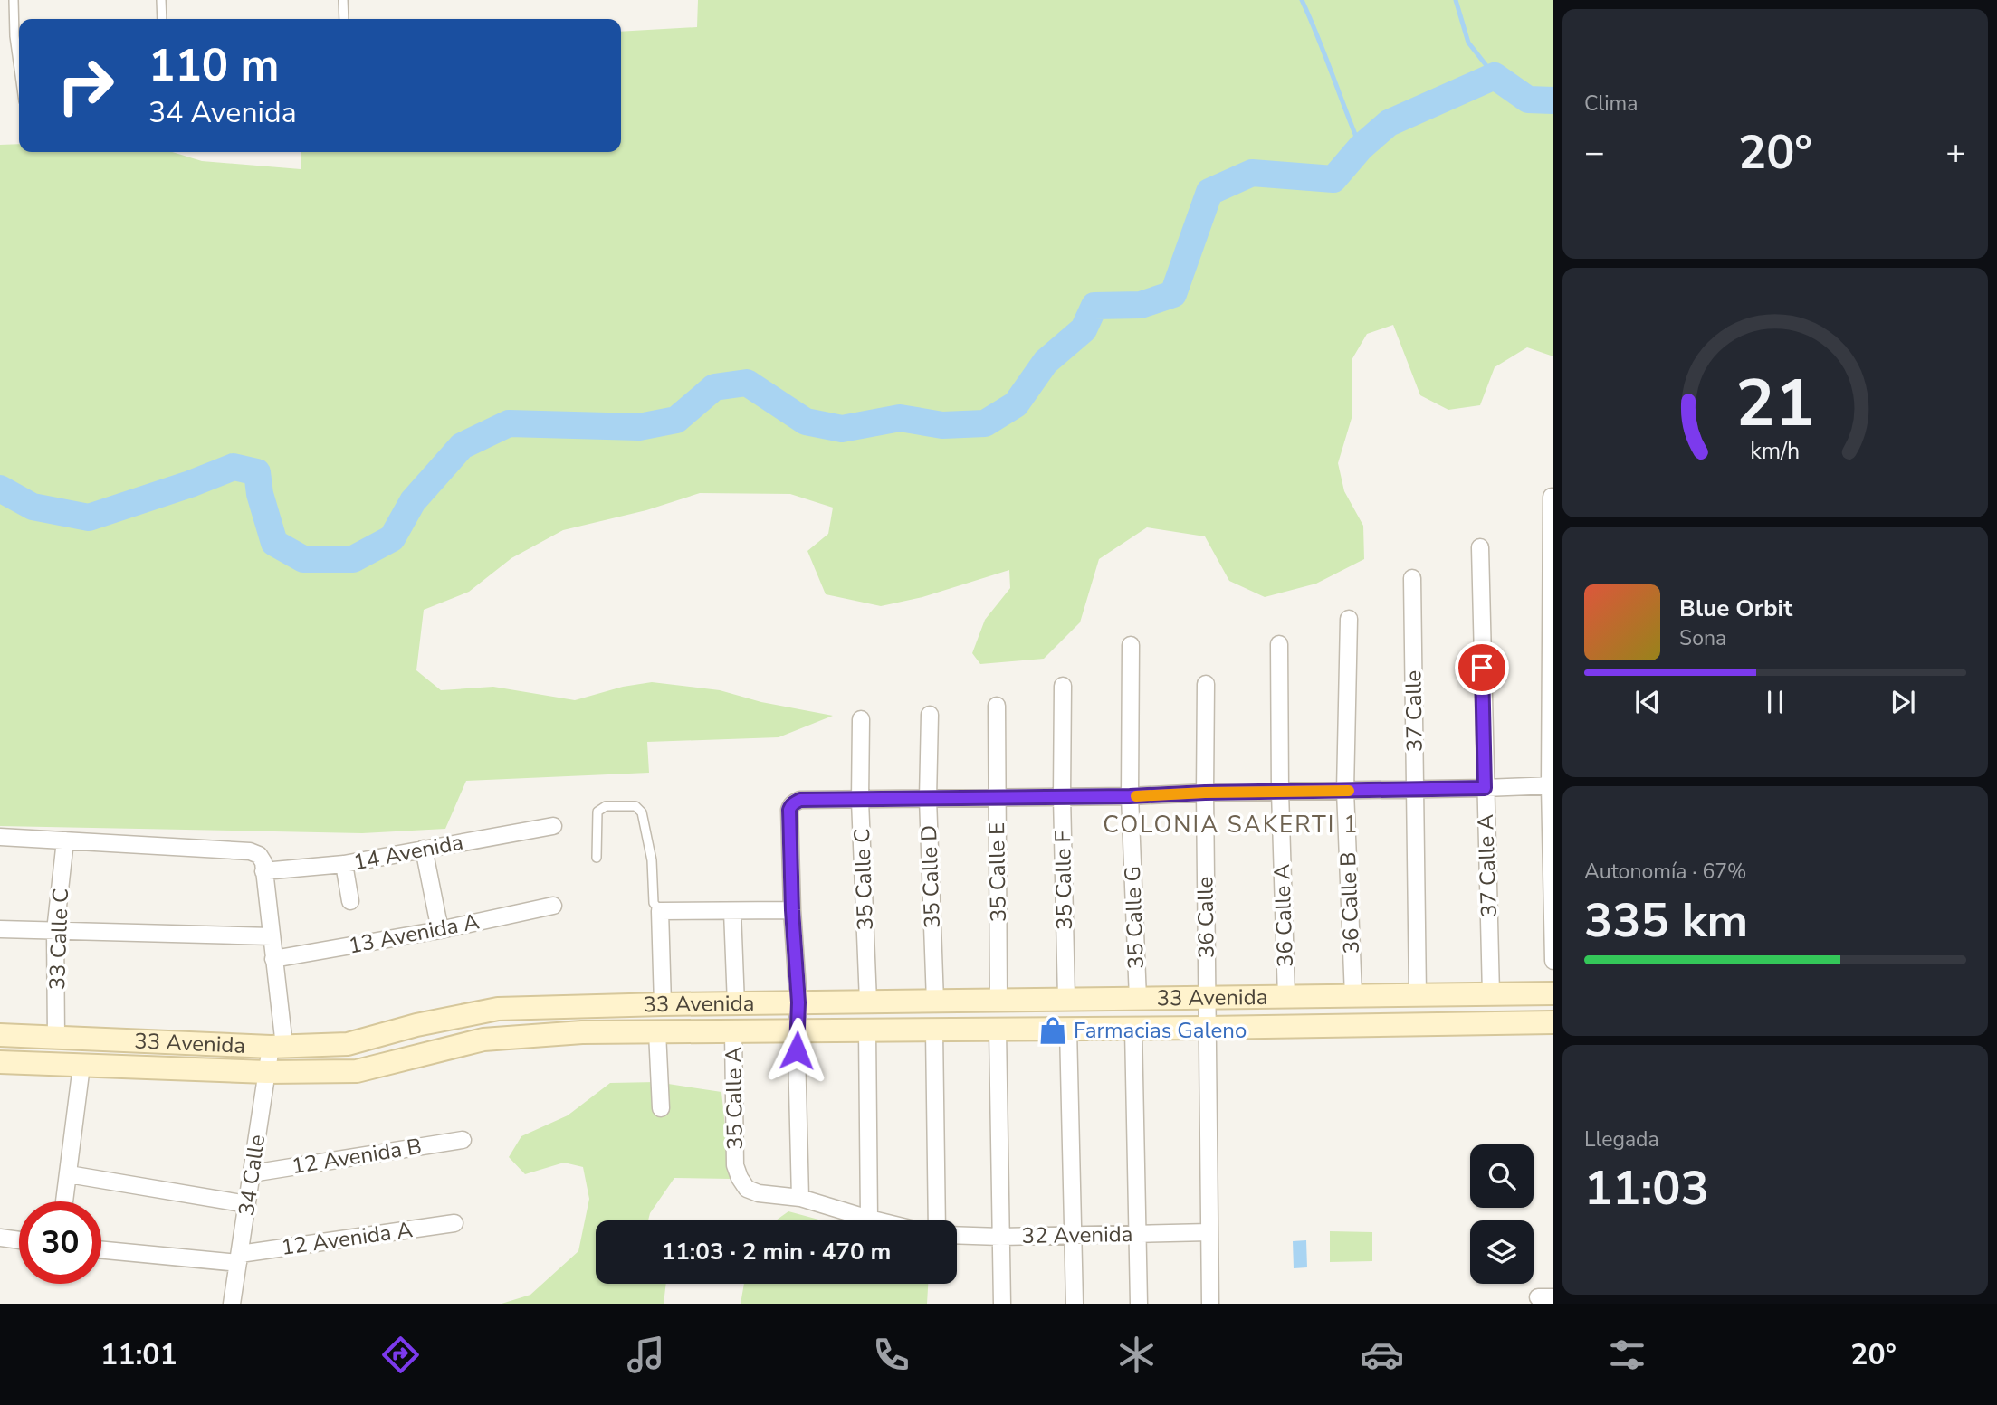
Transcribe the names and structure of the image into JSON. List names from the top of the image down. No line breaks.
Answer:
{"streets":{"street":["37 Calle","14 Avenida","37 Calle A","35 Calle E","35 Calle D","35 Calle C","35 Calle F","36 Calle B","36 Calle A","35 Calle G","36 Calle","13 Avenida A","33 Calle C","33 Avenida","35 Calle A","12 Avenida B","34 Calle","32 Avenida","12 Avenida A"]},"crossings":[["37 Calle","33 Avenida"],["14 Avenida","34 Calle"],["37 Calle A","33 Avenida"],["35 Calle E","33 Avenida"],["35 Calle D","33 Avenida"],["35 Calle C","33 Avenida"],["35 Calle F","33 Avenida"],["36 Calle B","33 Avenida"],["36 Calle A","33 Avenida"],["35 Calle G","33 Avenida"],["36 Calle","33 Avenida"],["36 Calle","32 Avenida"],["13 Avenida A","34 Calle"],["33 Calle C","33 Avenida"],["33 Calle C","34 Calle"],["33 Avenida","35 Calle A"],["33 Avenida","34 Calle"],["12 Avenida B","34 Calle"],["34 Calle","12 Avenida A"]],"districts":["COLONIA SAKERTI 1"],"places":{"shop":["Farmacias Galeno"]},"page":{"tile":["Clima",["Autonomía · 67%","335 km"],["Llegada","11:03"]],"turn":["110 m","34 Avenida"],"heat":["−","20°","+"],"song":["Blue Orbit","Sona"],"limit":"30","trip":"11:03 · 2 min · 470 m","tabs":["11:01","20°"],"gauge":["21","km/h"]}}
